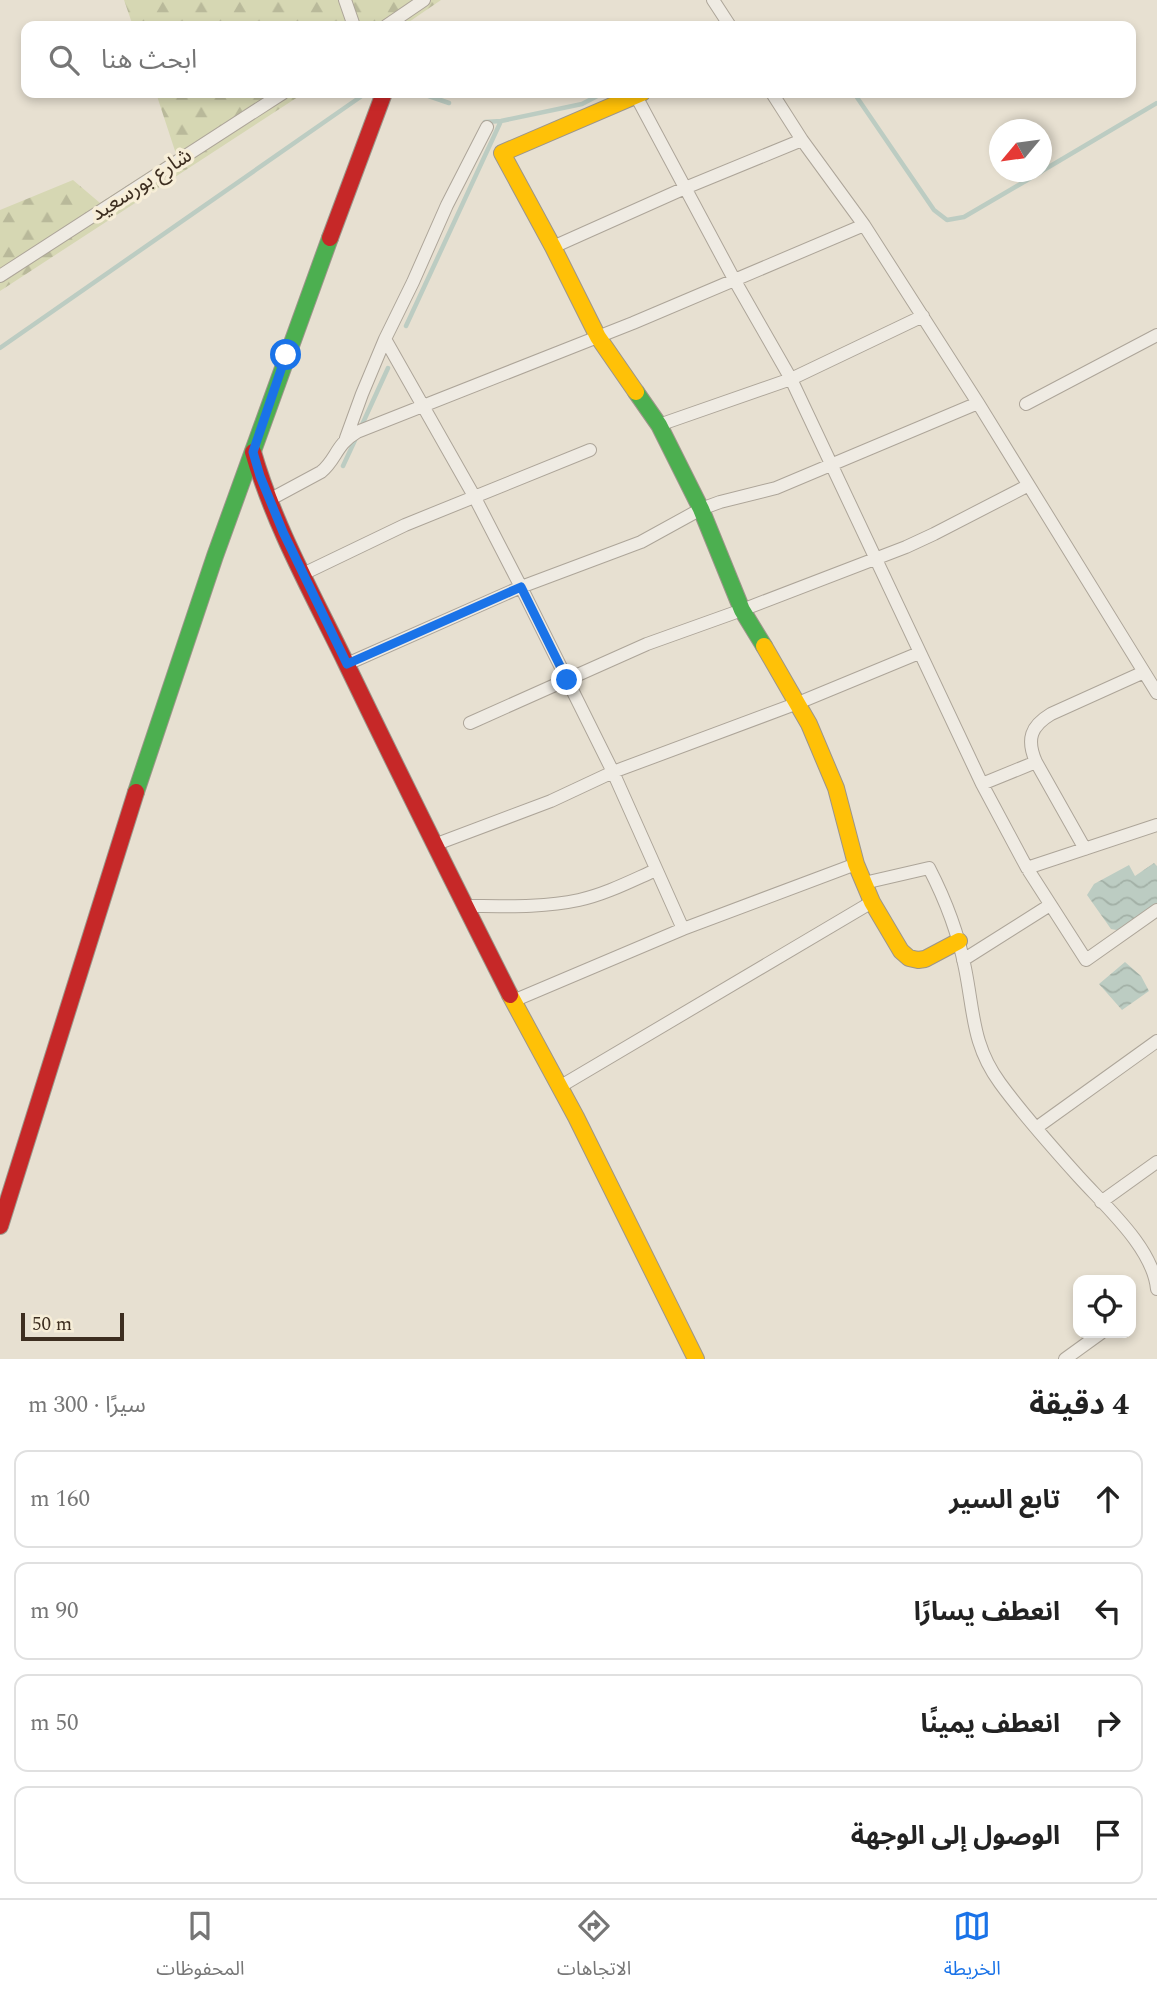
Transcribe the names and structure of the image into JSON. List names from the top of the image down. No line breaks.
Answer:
{"streets":{"street":["شارع بورسعيد"]},"scale_bar":"50 m","north":"bottom left","page":{"search":"ابحث هنا","scale":"50 m","heading":["4 دقيقة","سيرًا · 300 m"],"list":[["تابع السير","160 m"],["انعطف يسارًا","90 m"],["انعطف يمينًا","50 m"],"الوصول إلى الوجهة"],"nav":["الخريطة","الاتجاهات","المحفوظات"]}}
